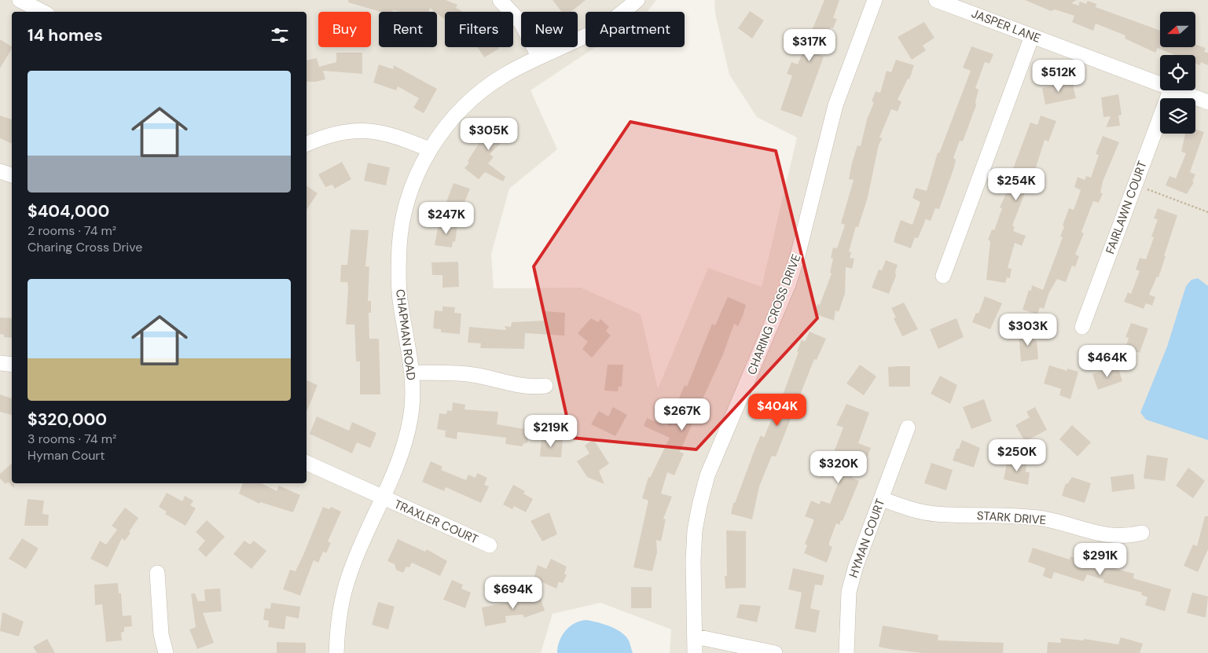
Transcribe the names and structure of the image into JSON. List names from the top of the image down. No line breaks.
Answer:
{"streets":{"street":["JASPER LANE","FAIRLAWN COURT","CHARING CROSS DRIVE","CHAPMAN ROAD","STARK DRIVE","TRAXLER COURT","HYMAN COURT"]},"crossings":[["CHAPMAN ROAD","TRAXLER COURT"],["STARK DRIVE","HYMAN COURT"]],"north":"left","page":{"chip":["Buy","Rent","Filters","New","Apartment"],"heading":"14 homes","price":["$317K","$512K","$305K","$254K","$247K","$303K","$464K","$404K","$267K","$219K","$250K","$320K","$291K","$694K"],"list":[{"name":"$404,000","note":"2 rooms · 74 m² · Charing Cross Drive"},{"name":"$320,000","note":"3 rooms · 74 m² · Hyman Court"}]}}
